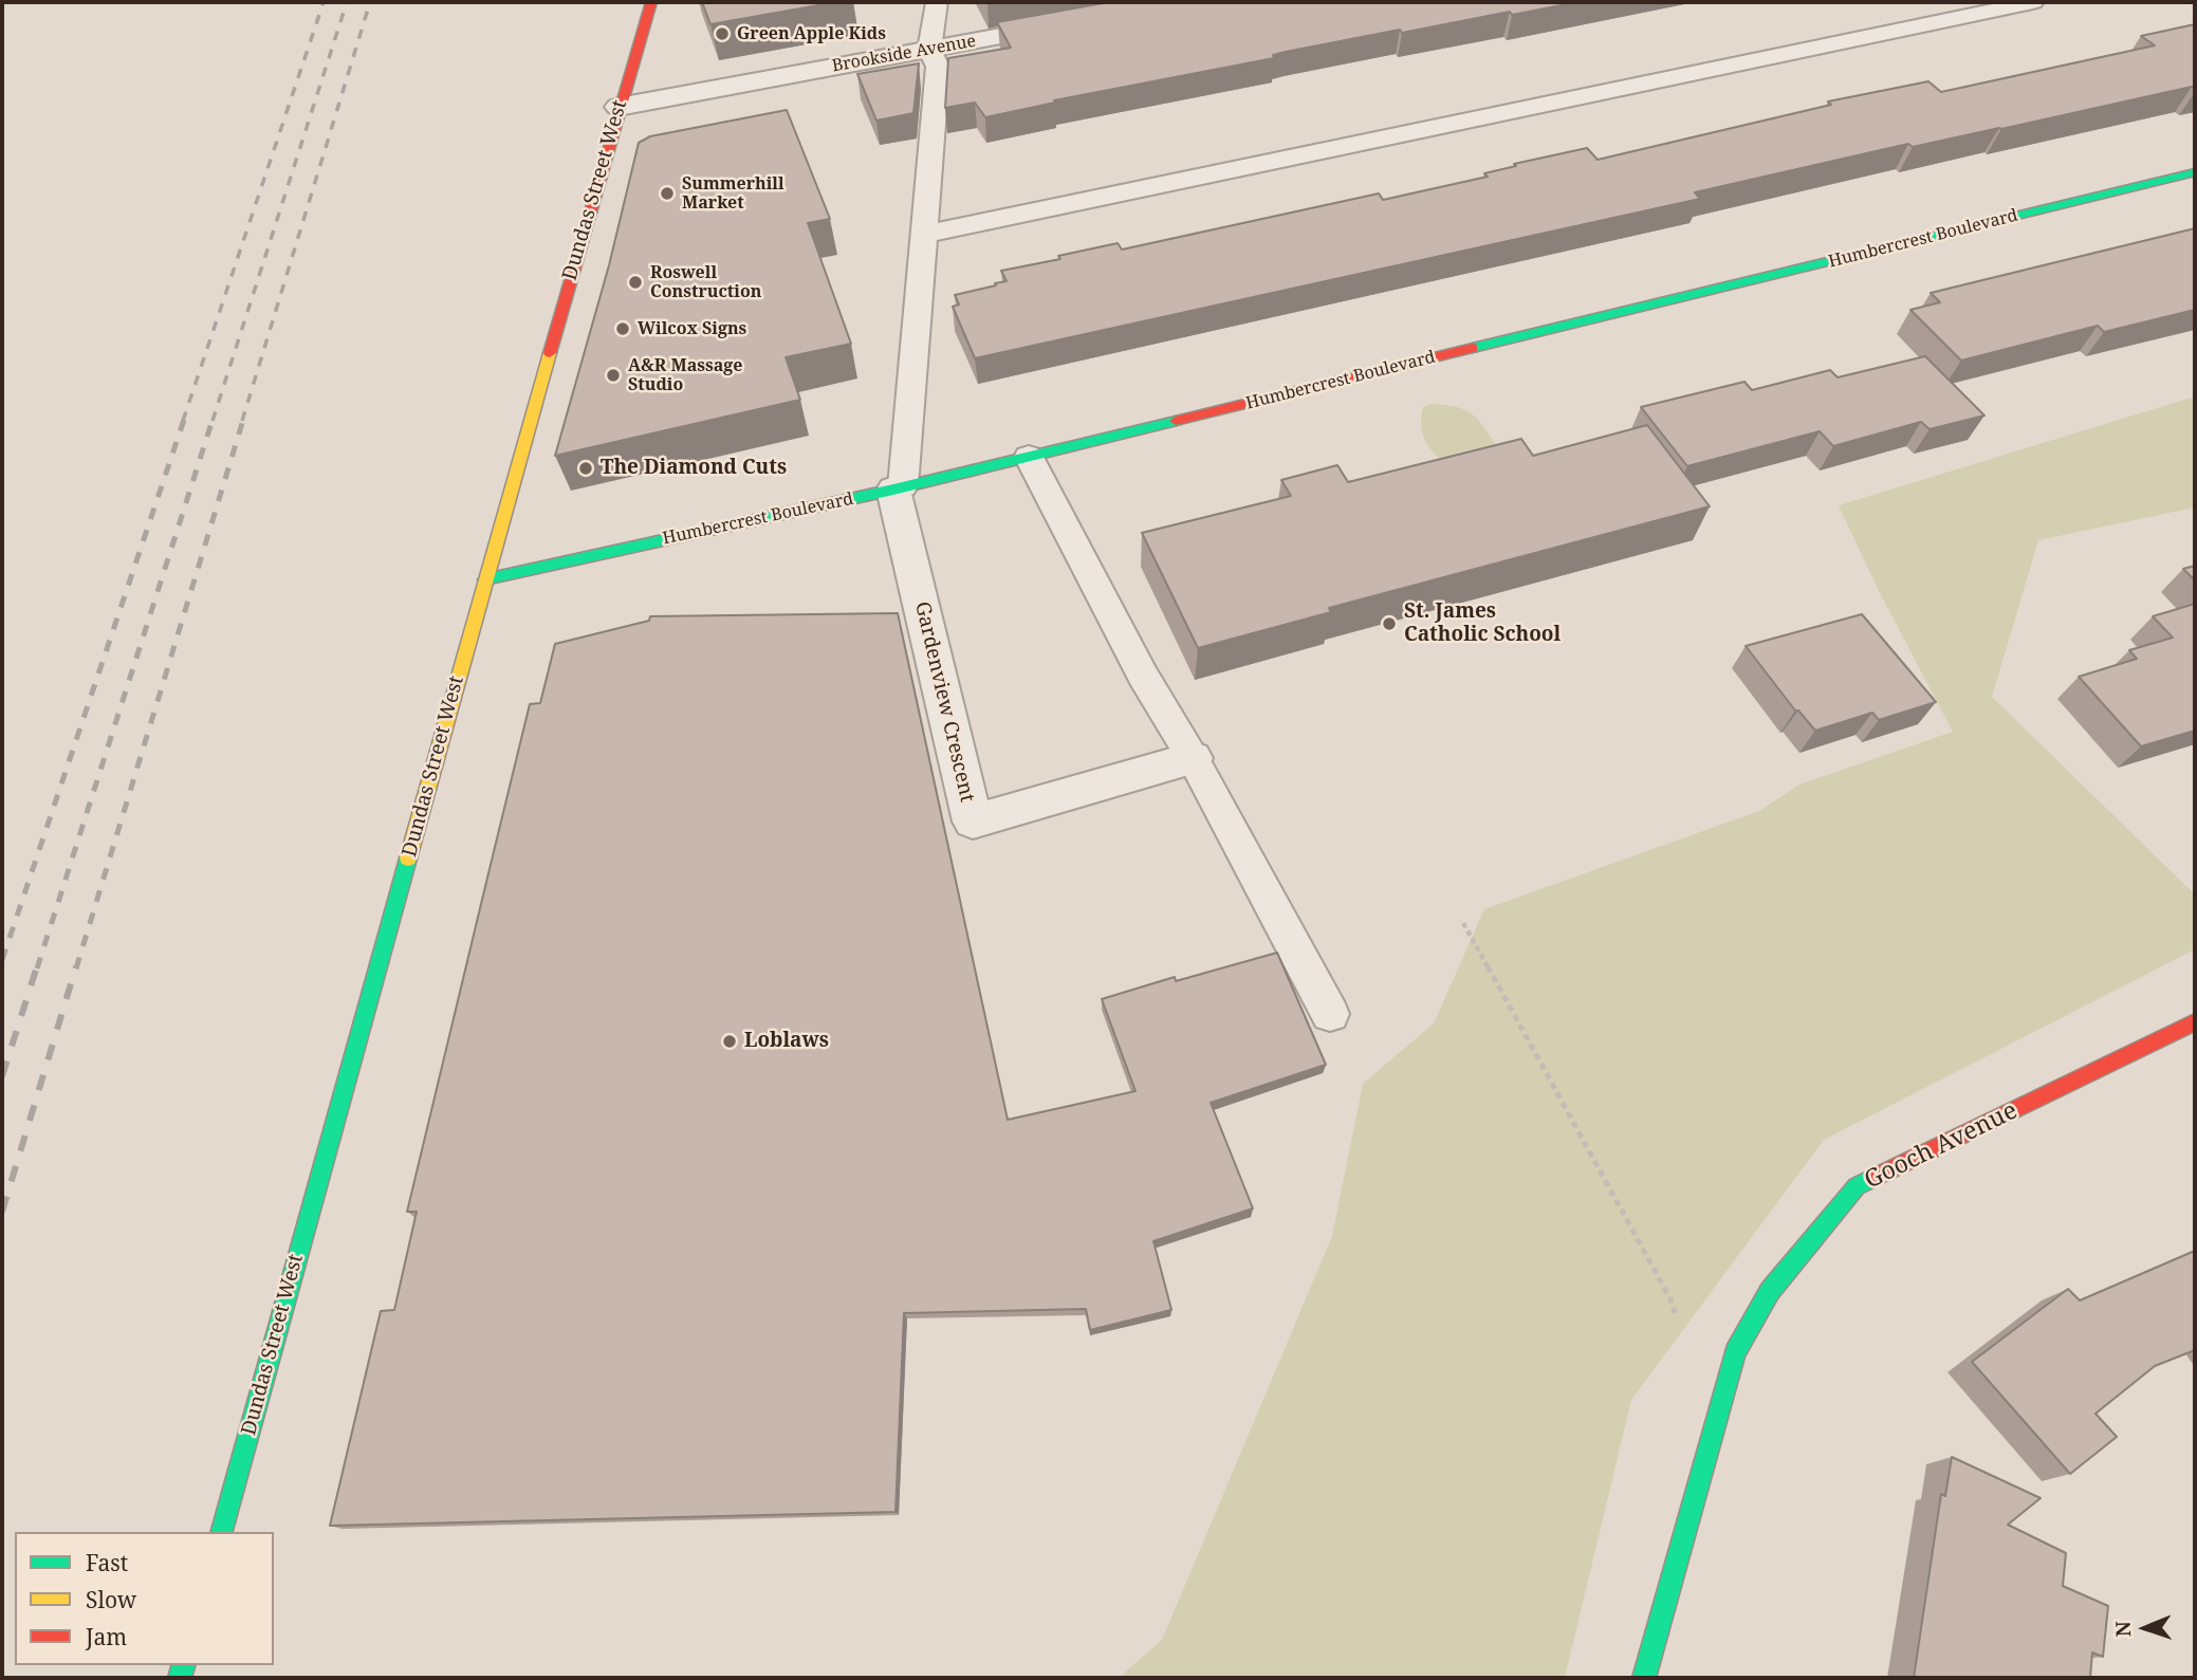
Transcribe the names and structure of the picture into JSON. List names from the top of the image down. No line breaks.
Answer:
{"streets":{"street":["Brookside Avenue","Dundas Street West","Humbercrest Boulevard","Gardenview Crescent","Gooch Avenue"]},"crossings":[["Brookside Avenue","Dundas Street West"],["Dundas Street West","Humbercrest Boulevard"],["Humbercrest Boulevard","Gardenview Crescent"]],"places":["Green Apple Kids","Summerhill Market","Roswell Construction","Wilcox Signs","A&R Massage Studio","The Diamond Cuts","St. James Catholic School","Loblaws"],"legend":["Fast","Slow","Jam"],"north":"left"}
